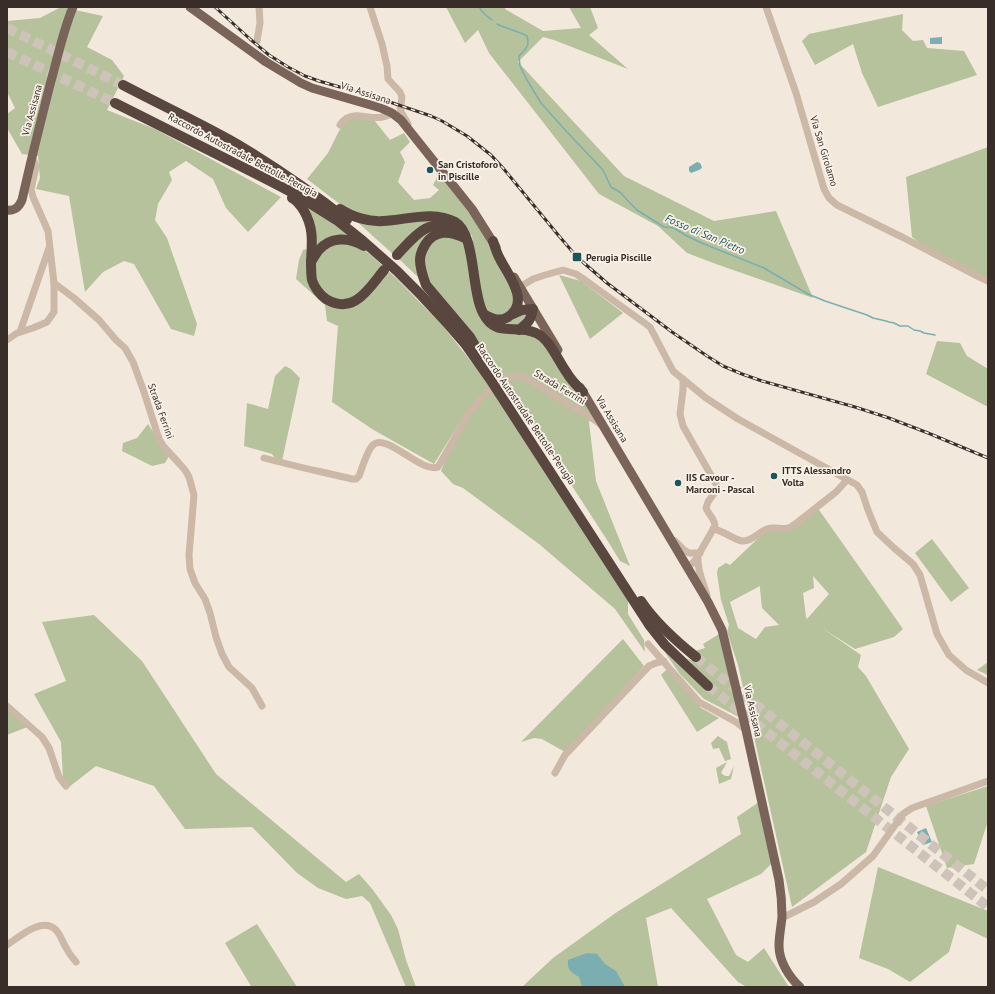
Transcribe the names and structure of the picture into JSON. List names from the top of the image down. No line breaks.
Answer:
{"streets":{"highway":["Raccordo Autostradale Bettolle-Perugia"],"main road":["Via Assisana"],"street":["Via San Girolamo","Strada Ferrini"]},"crossings":[["Via Assisana","Strada Ferrini"]],"water":["Fosso di San Pietro"],"places":{"other":["San Cristoforo in Piscille","ITTS Alessandro Volta","IIS Cavour - Marconi - Pascal"],"transit":["Perugia Piscille"]}}
